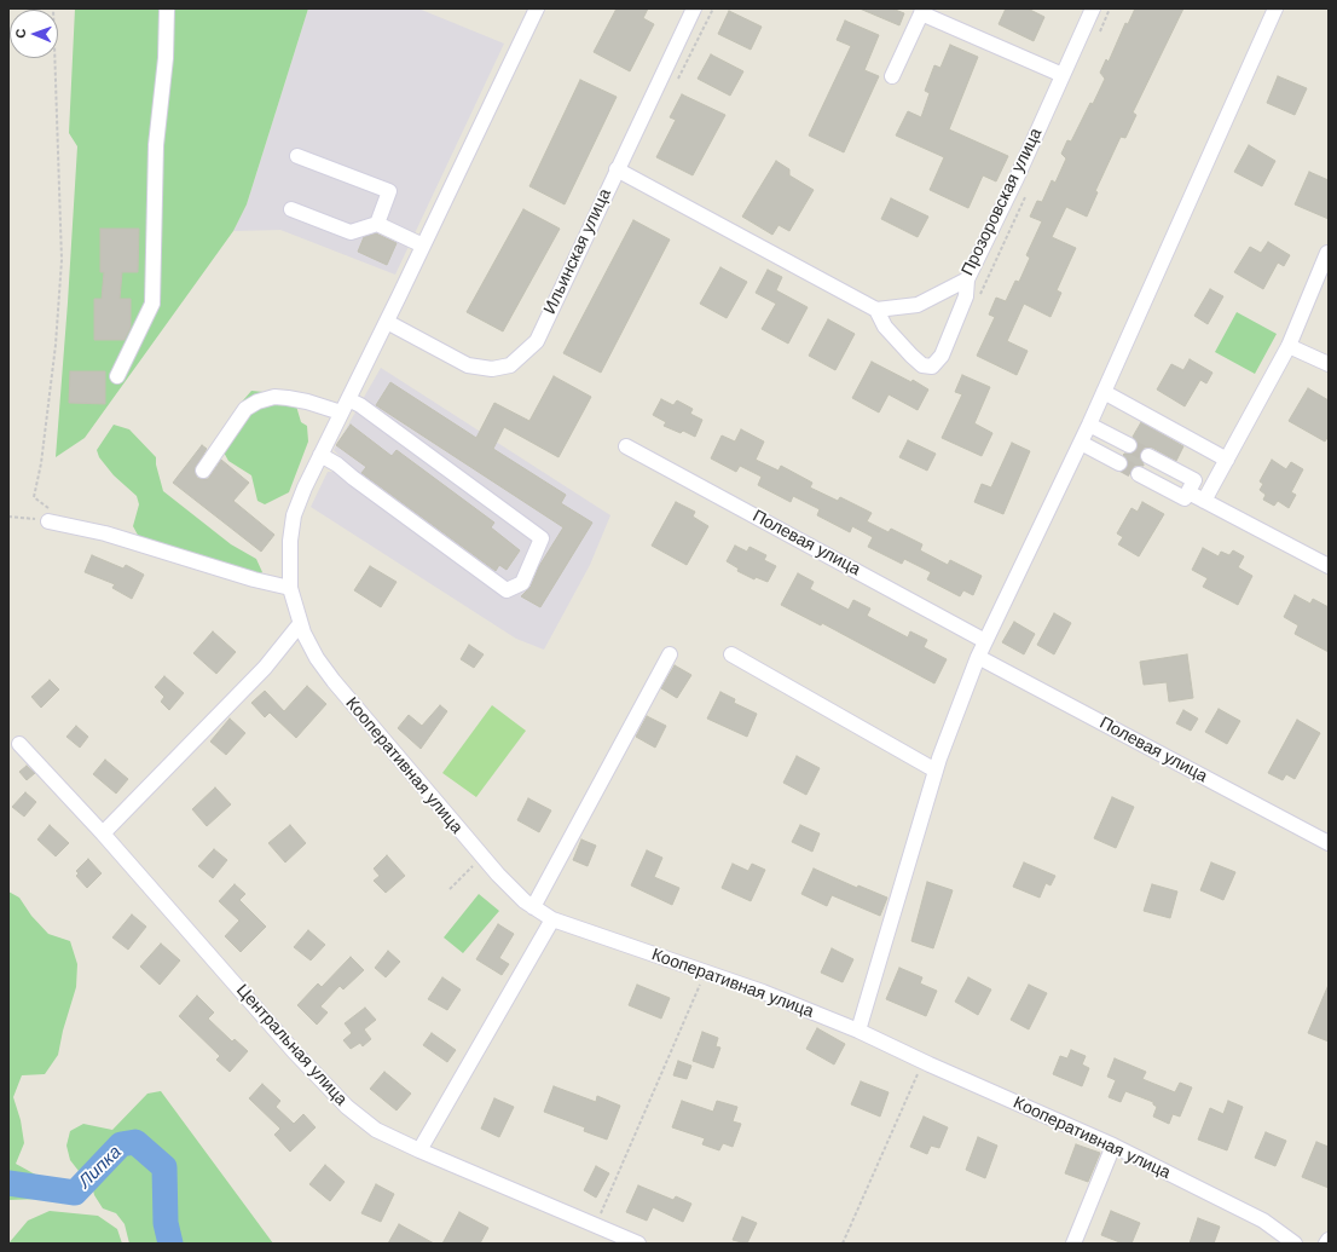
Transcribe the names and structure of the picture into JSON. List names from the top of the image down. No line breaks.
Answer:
{"streets":{"street":["Прозоровская улица","Ильинская улица","Полевая улица","Кооперативная улица","Центральная улица"]},"crossings":[["Ильинская улица","Кооперативная улица"]],"water":["Липка"],"north":"left"}
